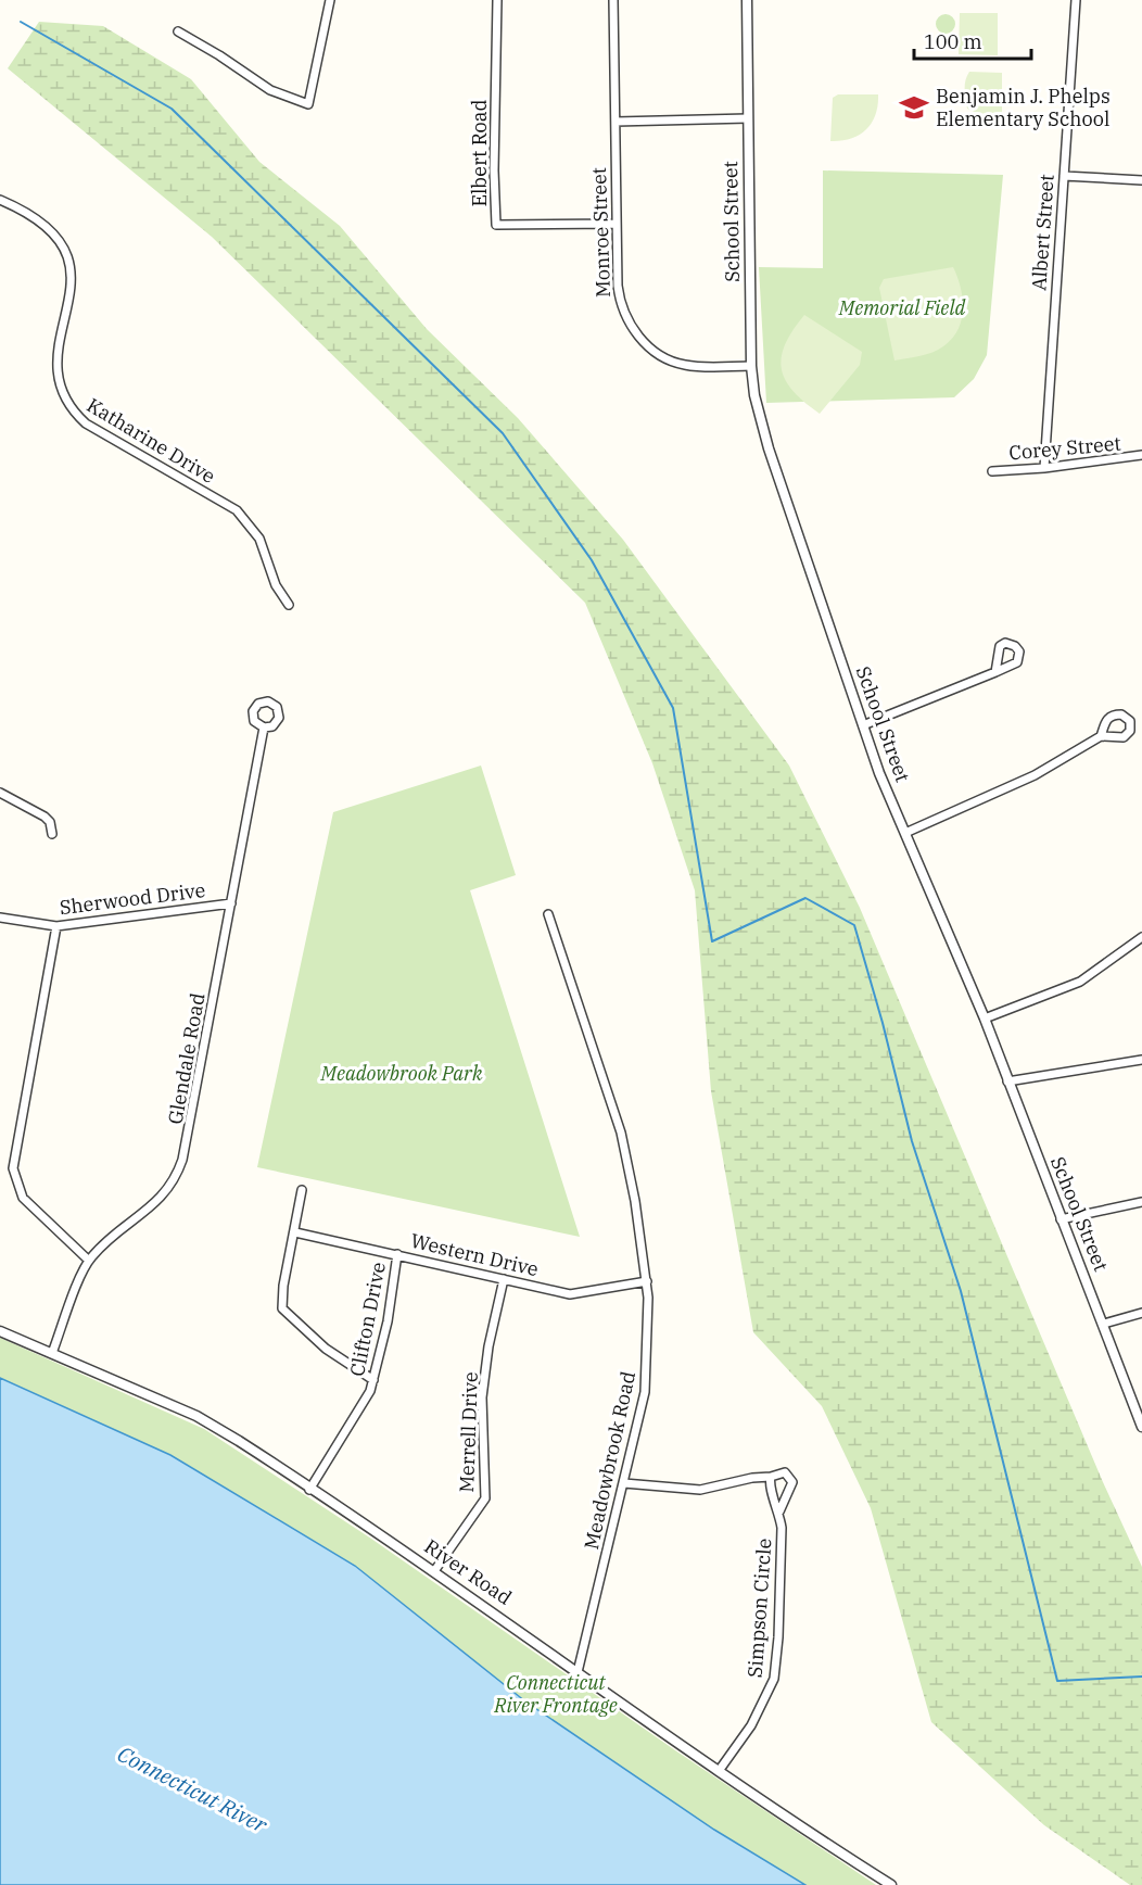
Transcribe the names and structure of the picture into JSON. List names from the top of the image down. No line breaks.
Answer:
{"streets":{"street":["Elbert Road","School Street","Monroe Street","Albert Street","Katharine Drive","Corey Street","Sherwood Drive","Glendale Road","Western Drive","Clifton Drive","Merrell Drive","Meadowbrook Road","River Road","Simpson Circle"]},"crossings":[["Elbert Road","Monroe Street"],["School Street","Monroe Street"],["Albert Street","Corey Street"],["Sherwood Drive","Glendale Road"],["Glendale Road","River Road"],["Western Drive","Clifton Drive"],["Western Drive","Merrell Drive"],["Western Drive","Meadowbrook Road"],["Clifton Drive","River Road"],["Merrell Drive","River Road"],["Meadowbrook Road","River Road"],["River Road","Simpson Circle"]],"water":["Connecticut River"],"parks":["Memorial Field","Meadowbrook Park","Connecticut River Frontage"],"places":{"school or university":["Benjamin J. Phelps Elementary School"]},"scale_bar":"100 m"}
